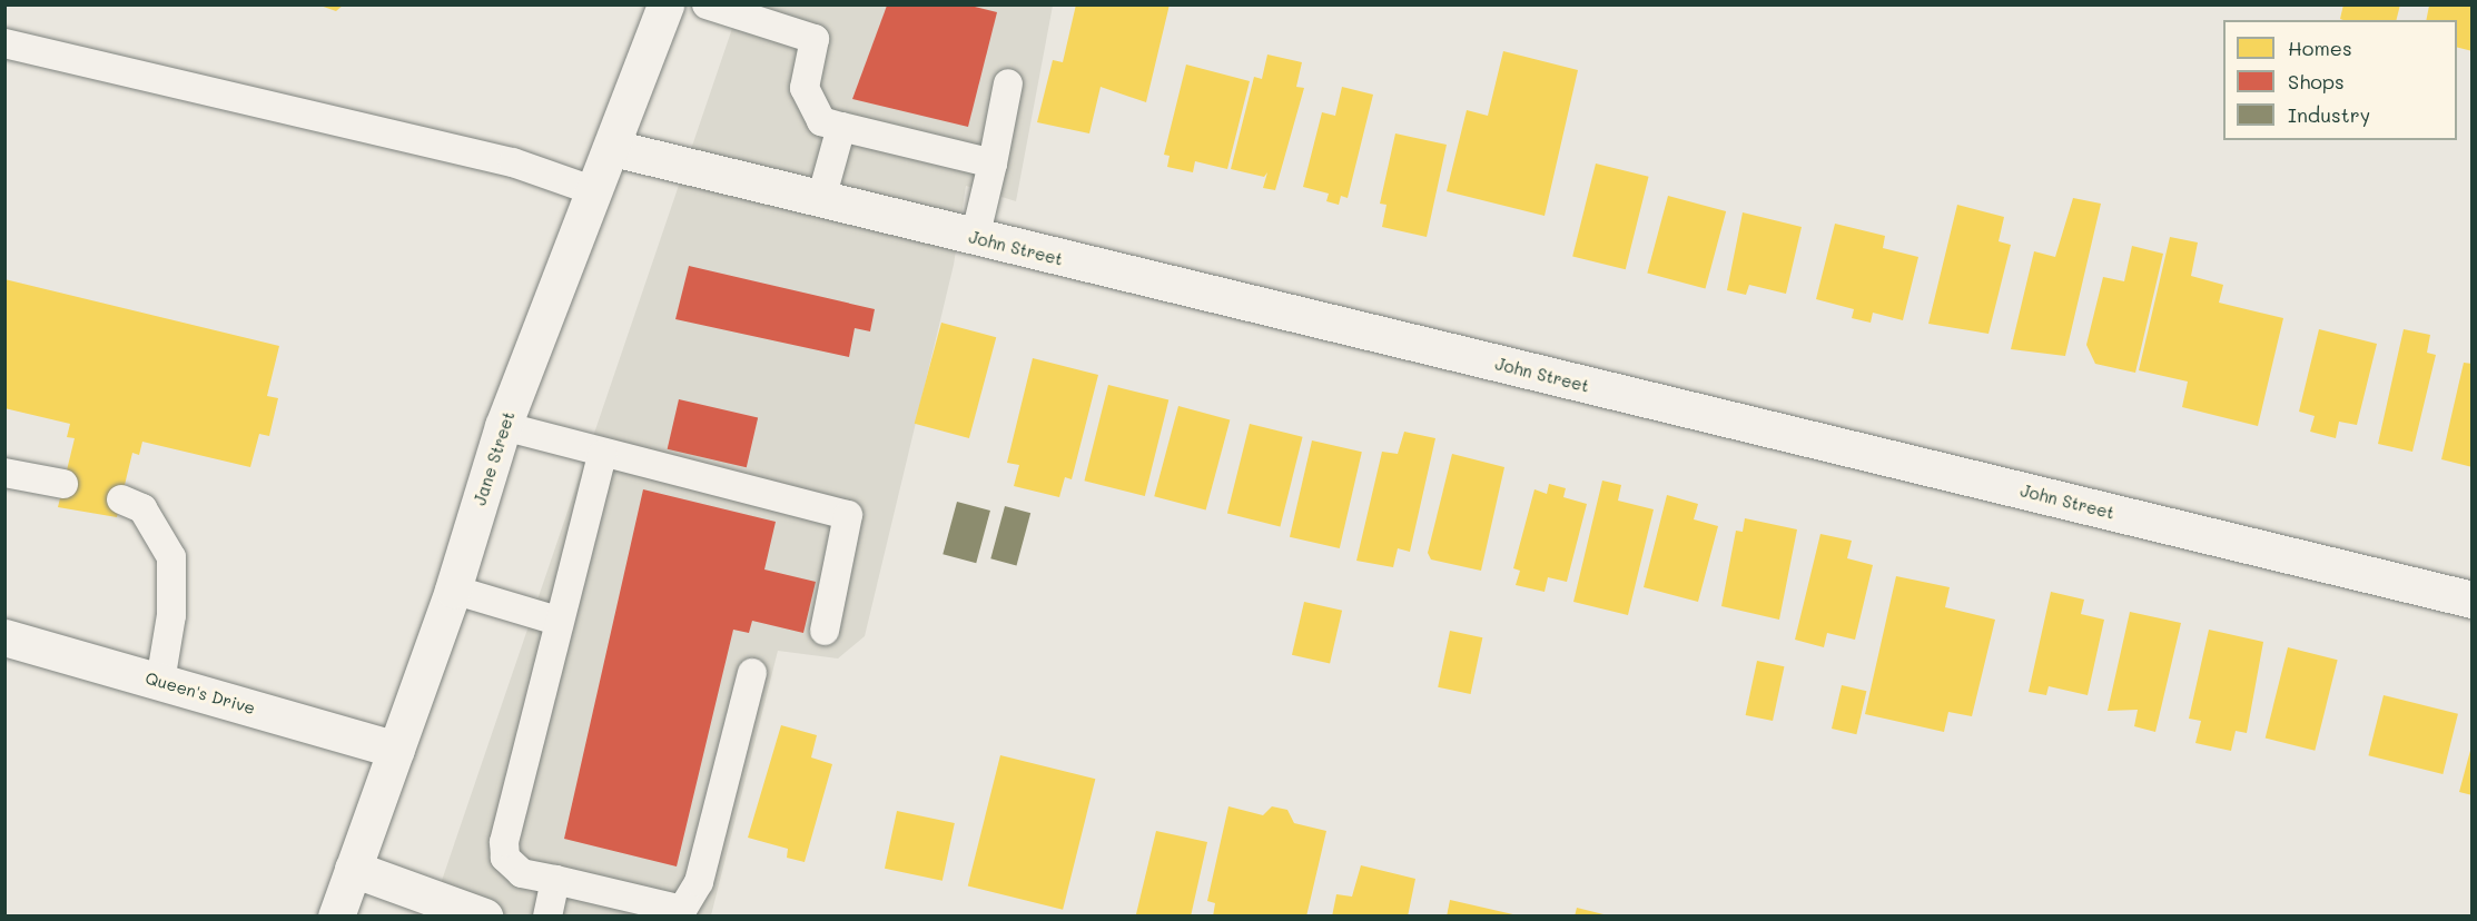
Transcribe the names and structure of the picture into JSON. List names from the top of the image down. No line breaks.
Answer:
{"streets":{"street":["John Street","Jane Street","Queen's Drive"]},"crossings":[["John Street","Jane Street"],["Jane Street","Queen's Drive"]],"legend":["Homes","Shops","Industry"]}
